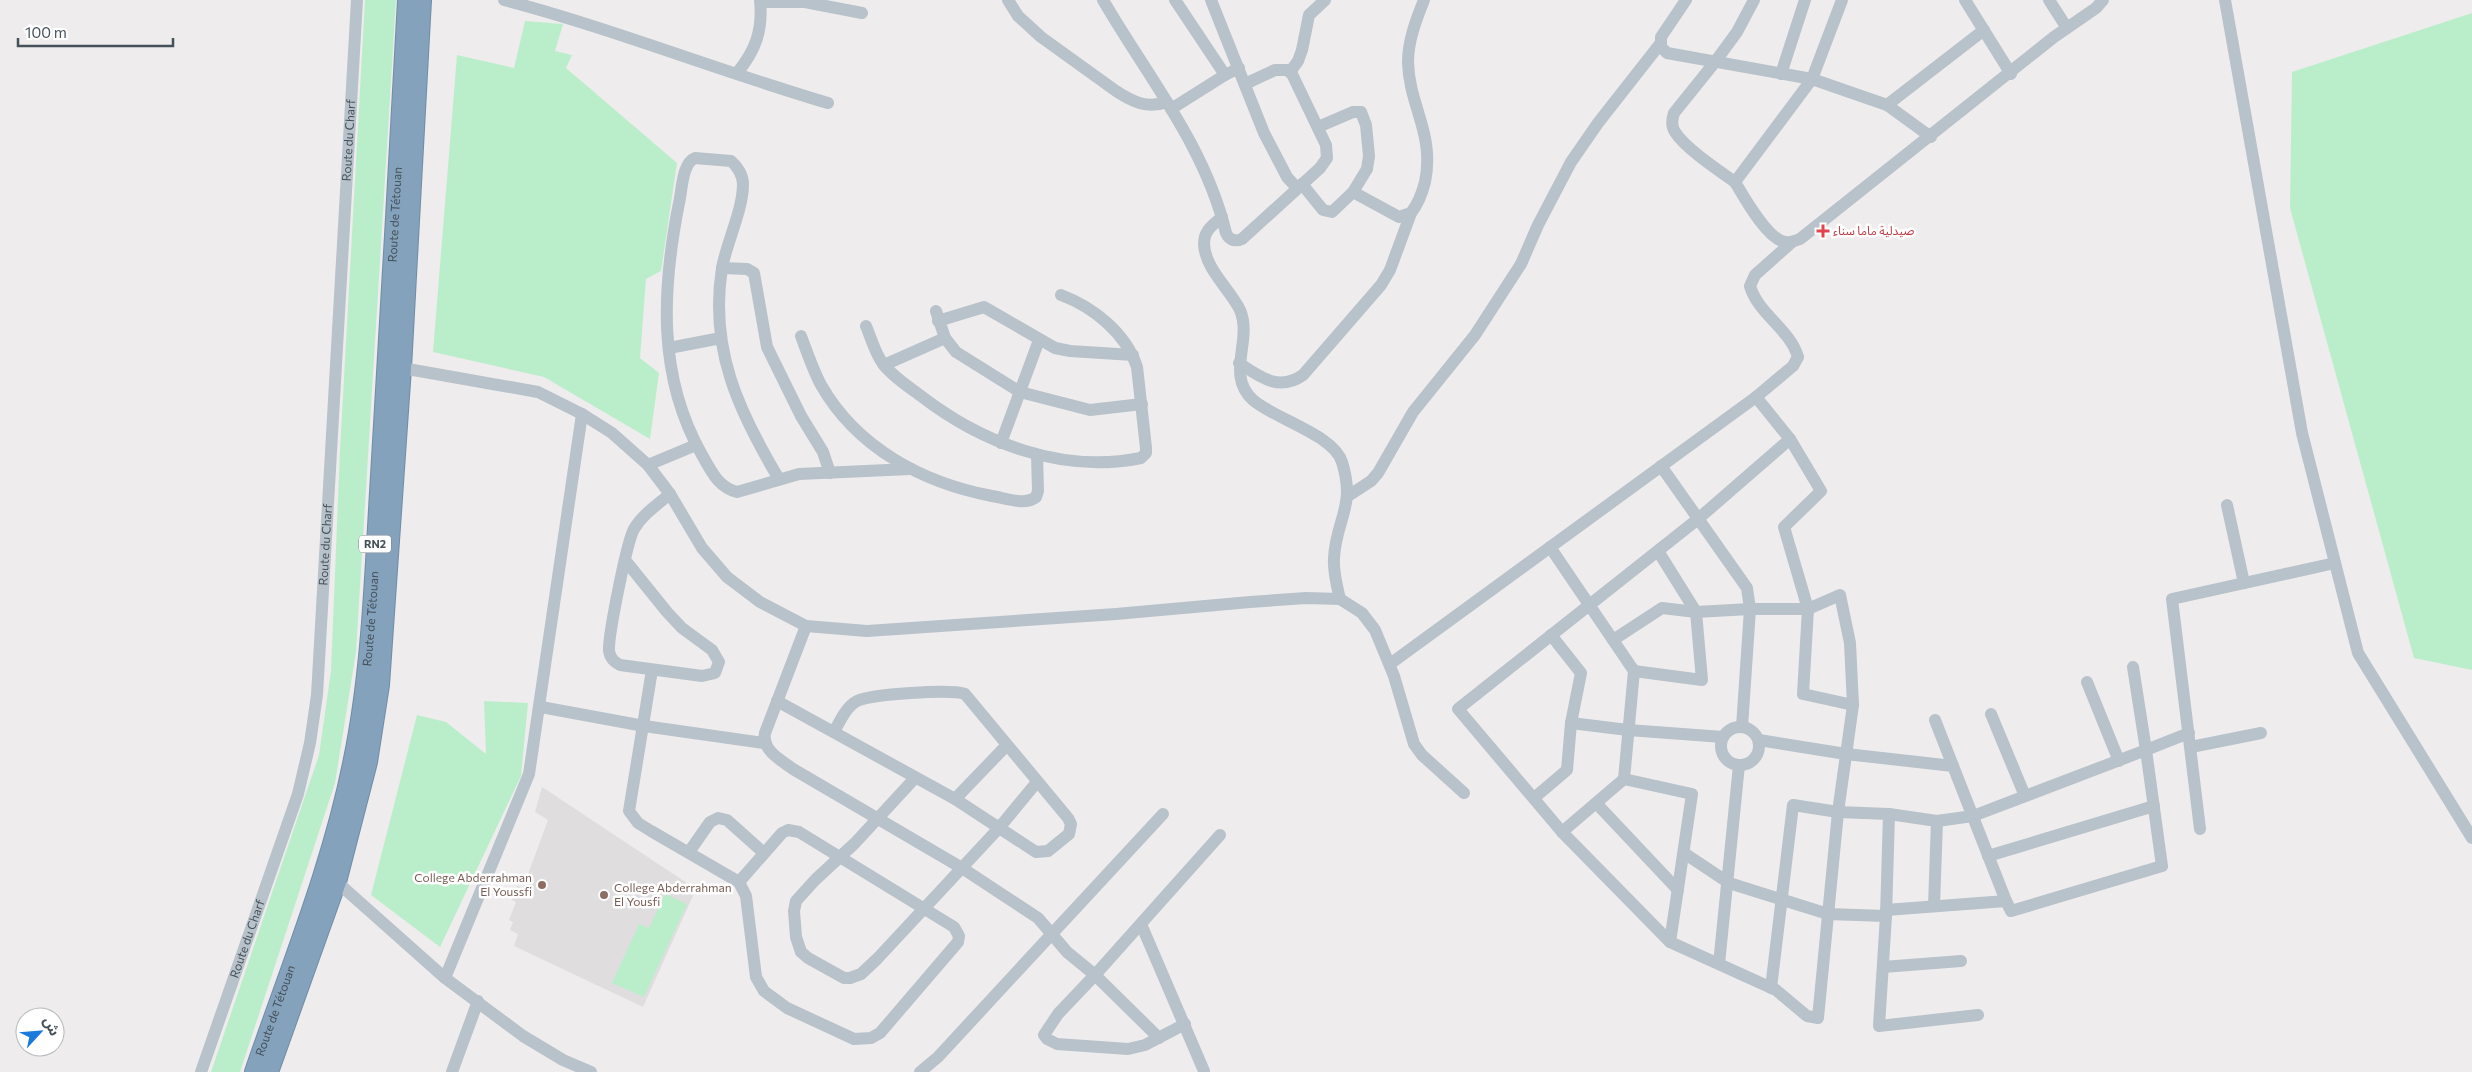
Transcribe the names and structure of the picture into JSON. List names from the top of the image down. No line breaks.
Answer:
{"streets":{"highway":["Route de Tétouan","RN2"],"street":["Route du Charf"]},"places":{"health":["صيدلية ماما سناء"],"other":["College Abderrahman El Youssfi","College Abderrahman El Yousfi"]},"scale_bar":"100 m","north":"top right"}
